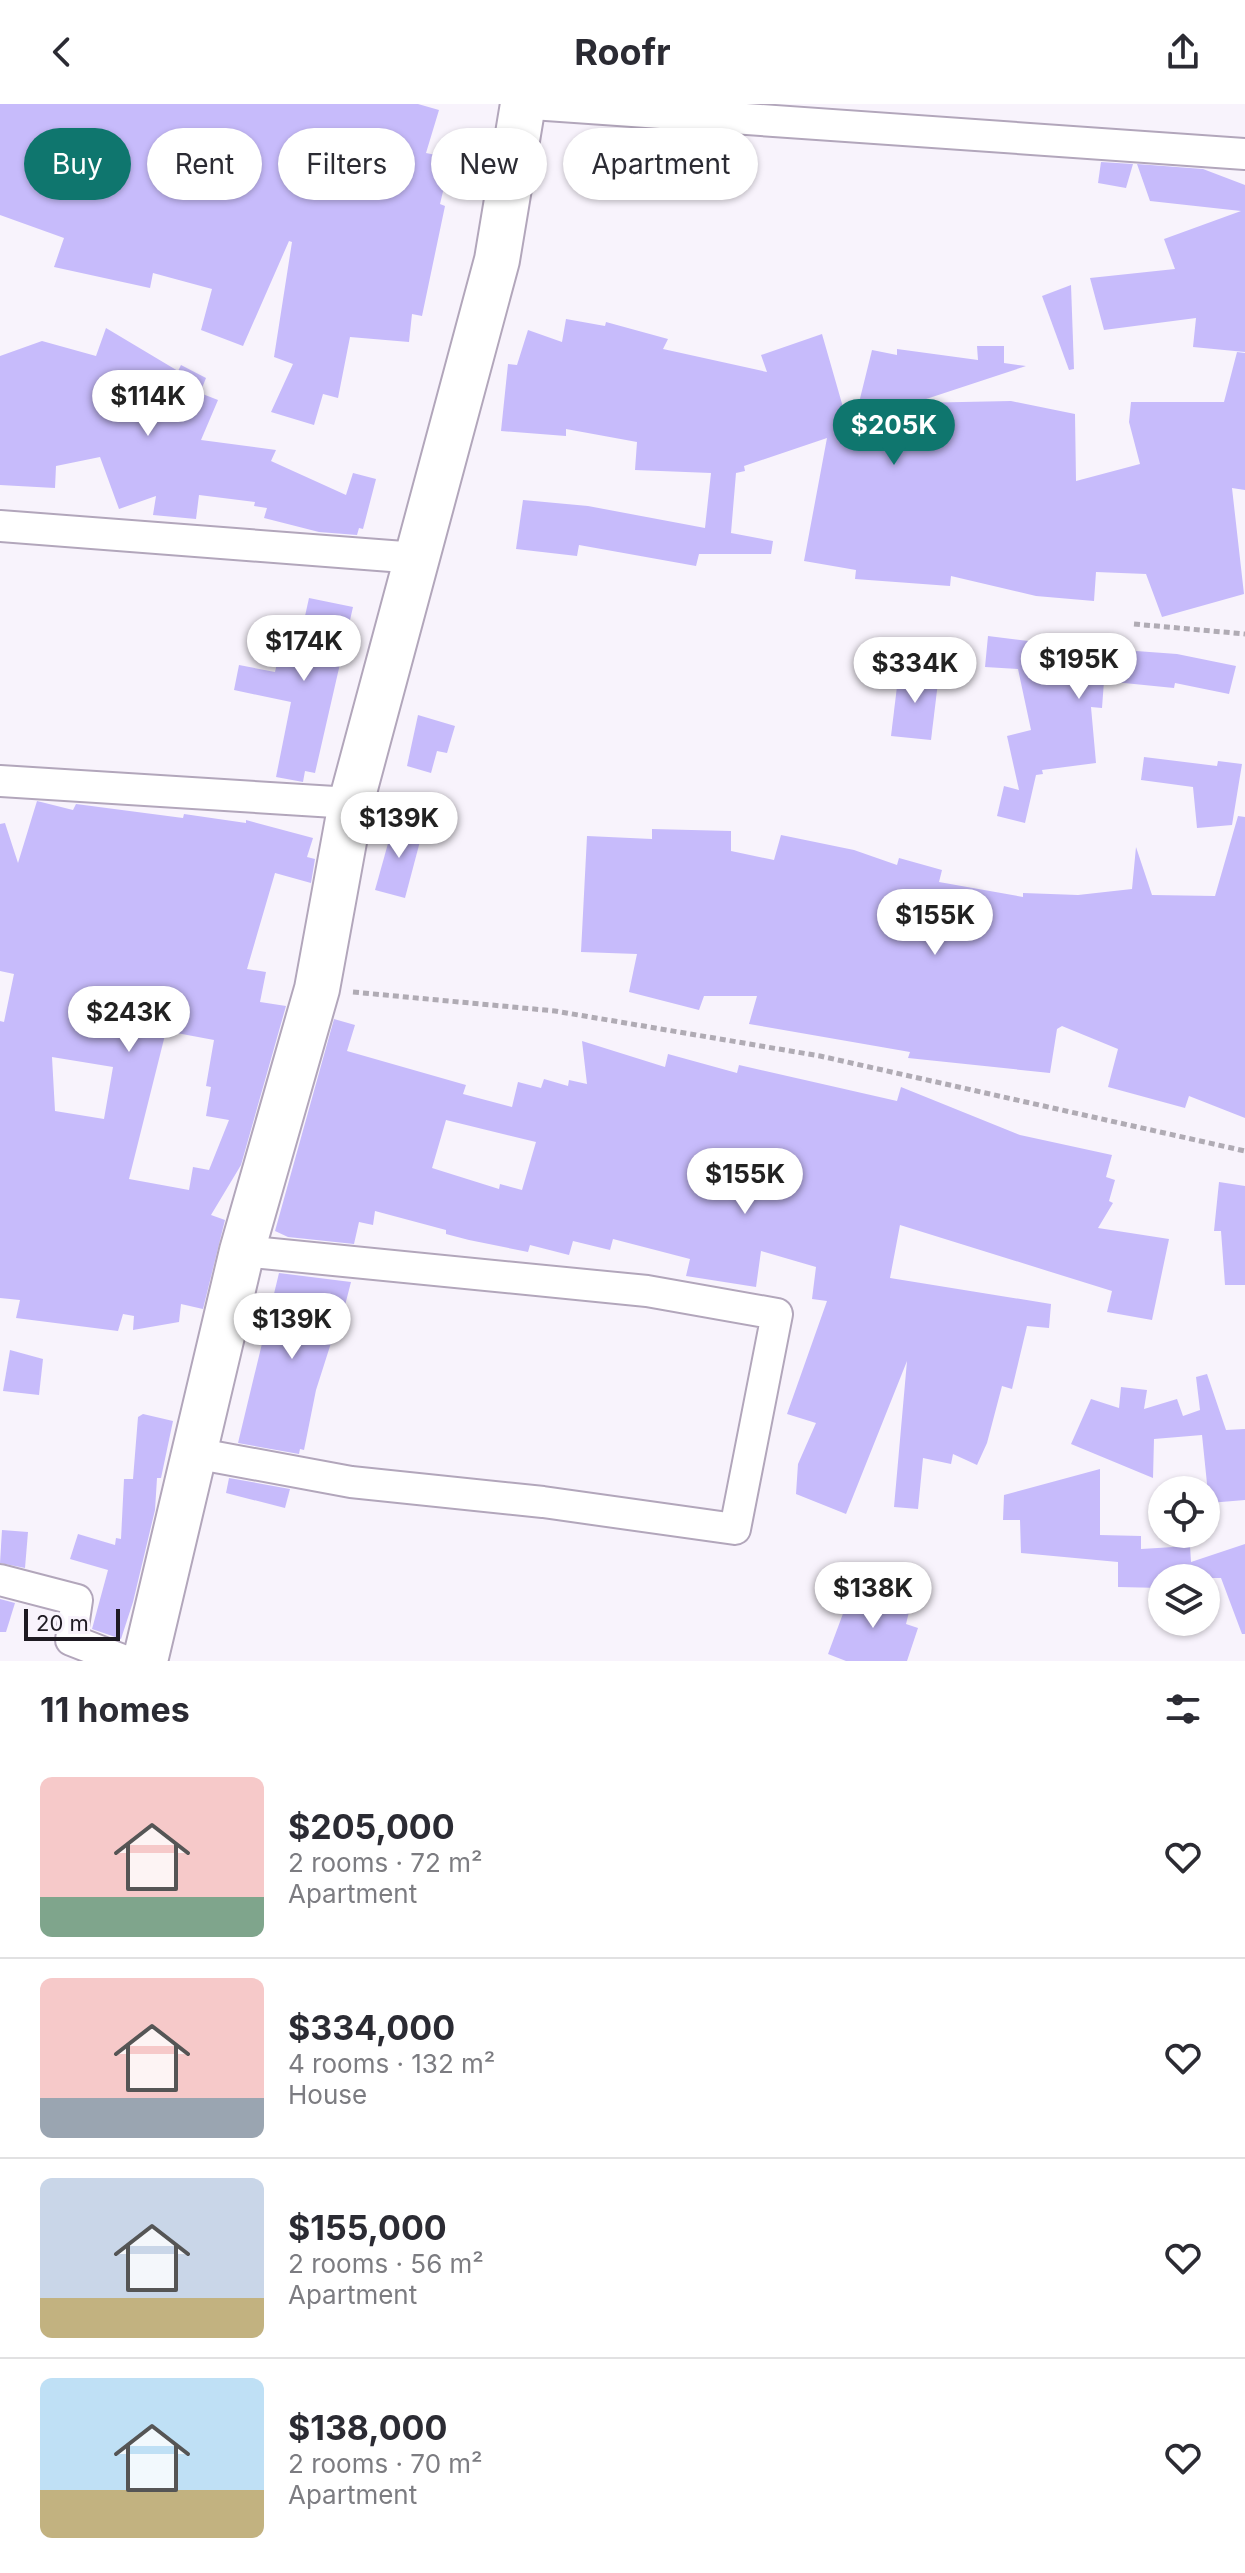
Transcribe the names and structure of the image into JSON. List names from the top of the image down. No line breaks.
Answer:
{"scale_bar":"20 m","page":{"header":"Roofr","chip":["Buy","Rent","Filters","New","Apartment"],"price":["$114K","$205K","$174K","$195K","$334K","$139K","$155K","$243K","$155K","$139K","$138K"],"scale":"20 m","heading":"11 homes","list":[{"name":"$205,000","note":"2 rooms · 72 m² · Apartment"},{"name":"$334,000","note":"4 rooms · 132 m² · House"},{"name":"$155,000","note":"2 rooms · 56 m² · Apartment"},{"name":"$138,000","note":"2 rooms · 70 m² · Apartment"}]}}
